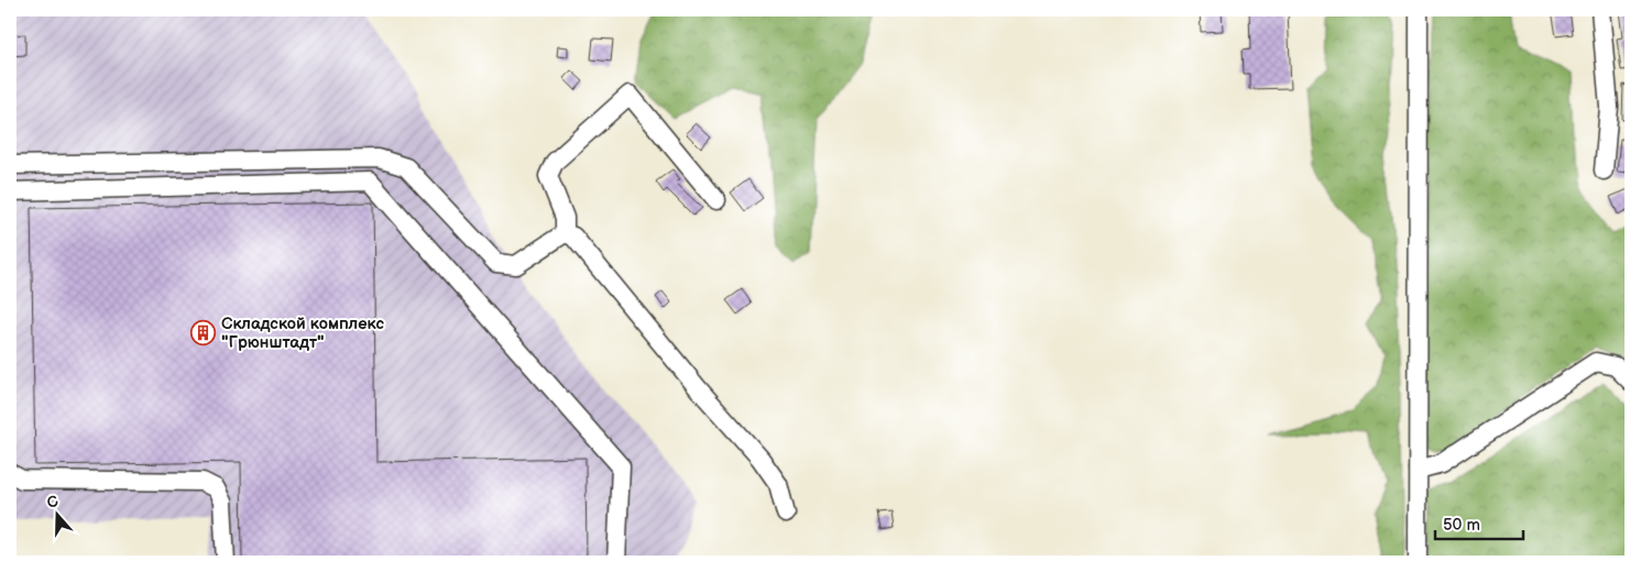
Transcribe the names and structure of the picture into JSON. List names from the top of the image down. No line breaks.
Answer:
{"places":{"building":["Складской комплекс \"Грюнштадт\""]},"scale_bar":"50 m","north":"top"}
